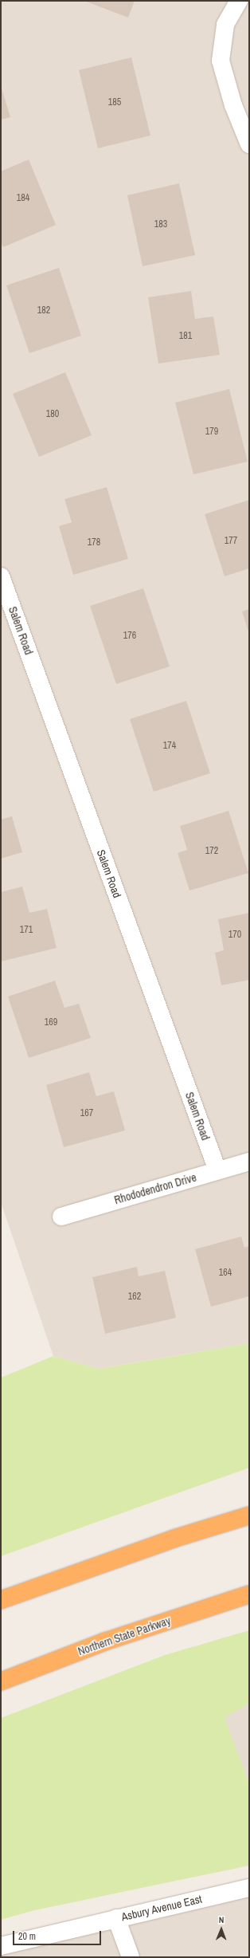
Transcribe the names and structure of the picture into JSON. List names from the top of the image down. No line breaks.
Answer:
{"streets":{"highway":["Northern State Parkway"],"street":["Salem Road","Rhododendron Drive","Asbury Avenue East"]},"crossings":[["Salem Road","Rhododendron Drive"]],"house_numbers":["185","184","183","182","181","180","179","177","178","176","174","172","171","170","169","167","164","162"],"scale_bar":"20 m","north":"top"}
